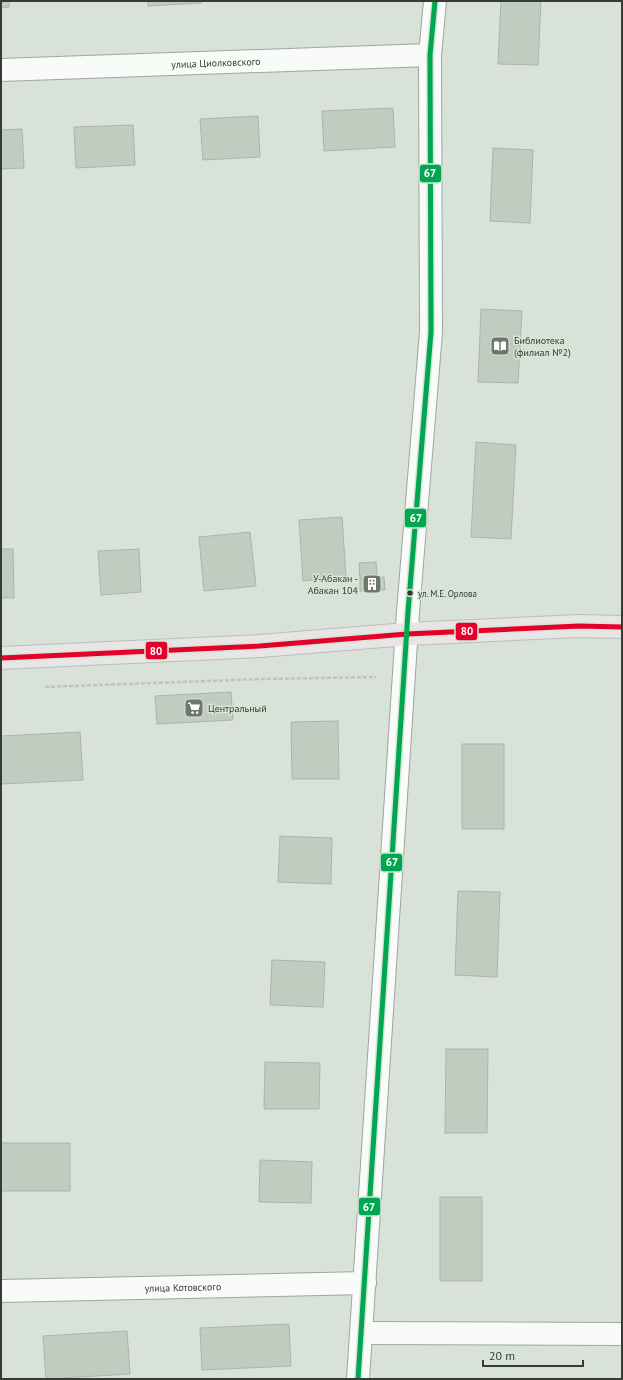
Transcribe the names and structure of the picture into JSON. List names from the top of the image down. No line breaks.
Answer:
{"streets":{"street":["улица Циолковского","улица Котовского"]},"places":{"library":["Библиотека (филиал №2)"],"building":["У-Абакан - Абакан 104"],"other":["ул. М.Е. Орлова"],"supermarket":["Центральный"]},"lines":["transit line 67","transit line 80"],"scale_bar":"20 m"}
